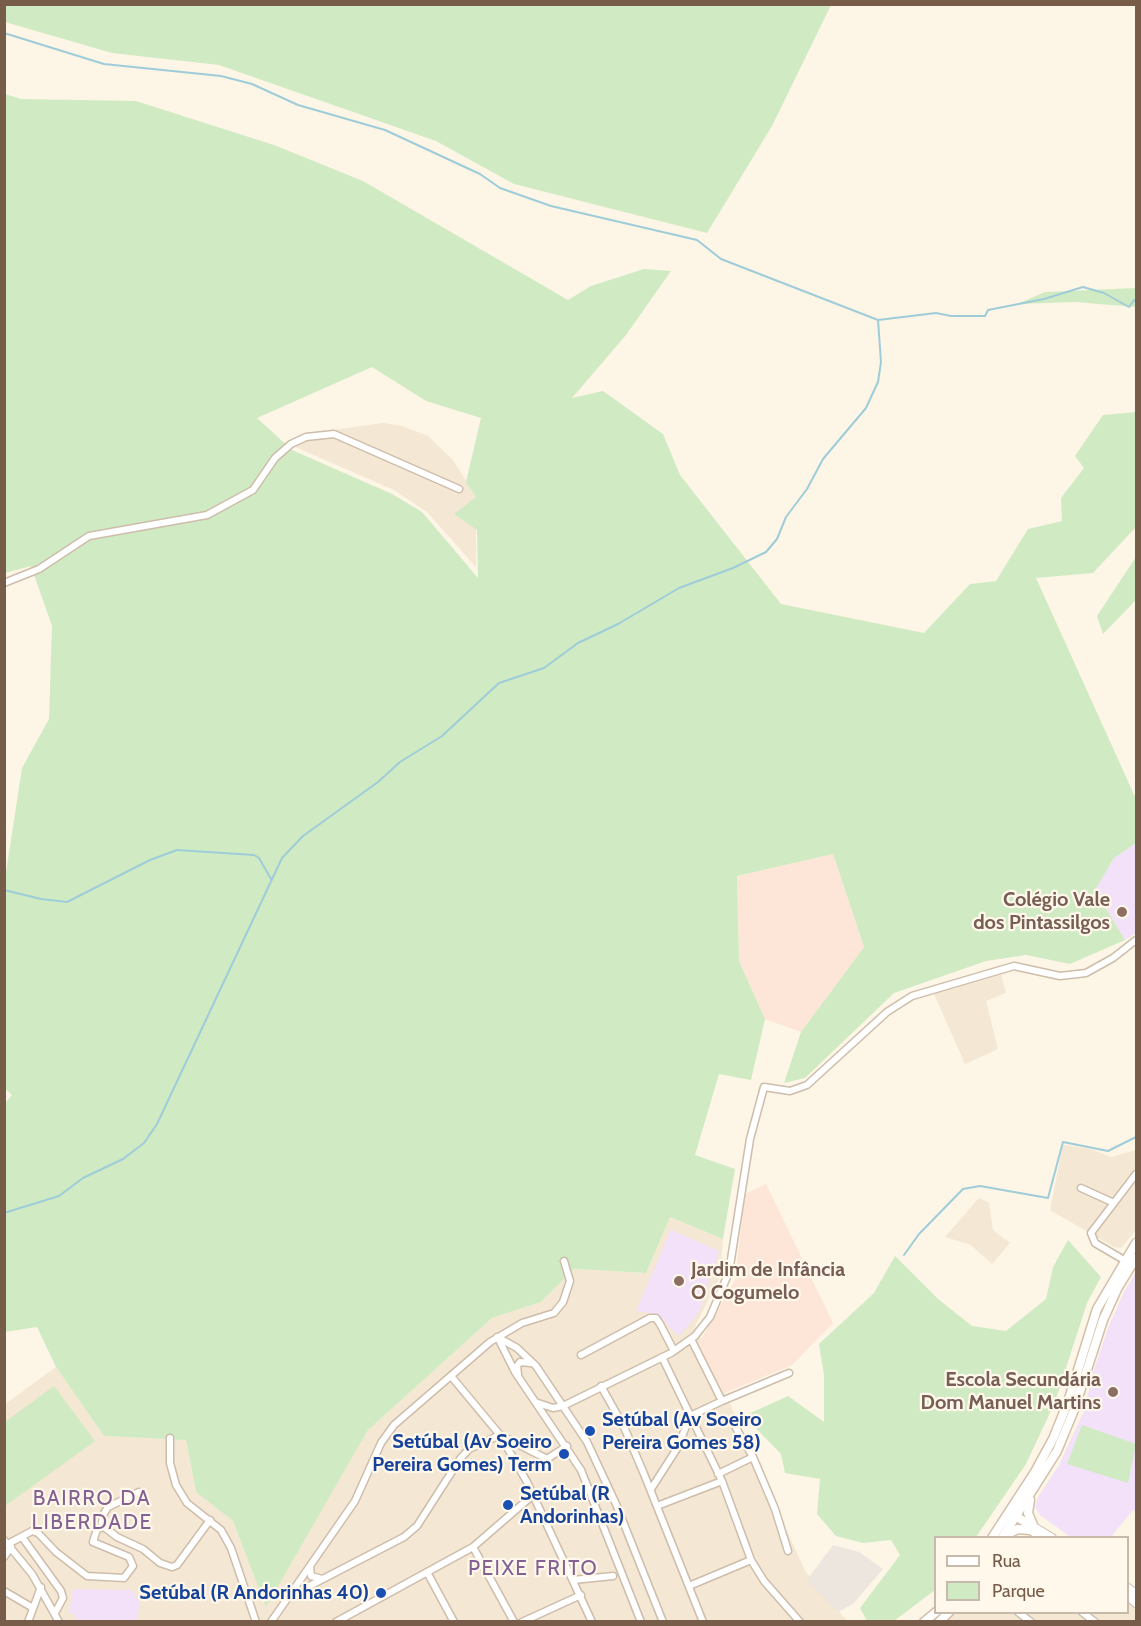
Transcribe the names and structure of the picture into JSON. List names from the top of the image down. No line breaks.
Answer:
{"districts":["BAIRRO DA LIBERDADE","PEIXE FRITO"],"places":["Colégio Vale dos Pintassilgos","Jardim de Infância O Cogumelo","Escola Secundária Dom Manuel Martins","Setúbal (Av Soeiro Pereira Gomes 58)","Setúbal (Av Soeiro Pereira Gomes) Term","Setúbal (R Andorinhas)","Setúbal (R Andorinhas 40)"],"legend":["Rua","Parque"]}
